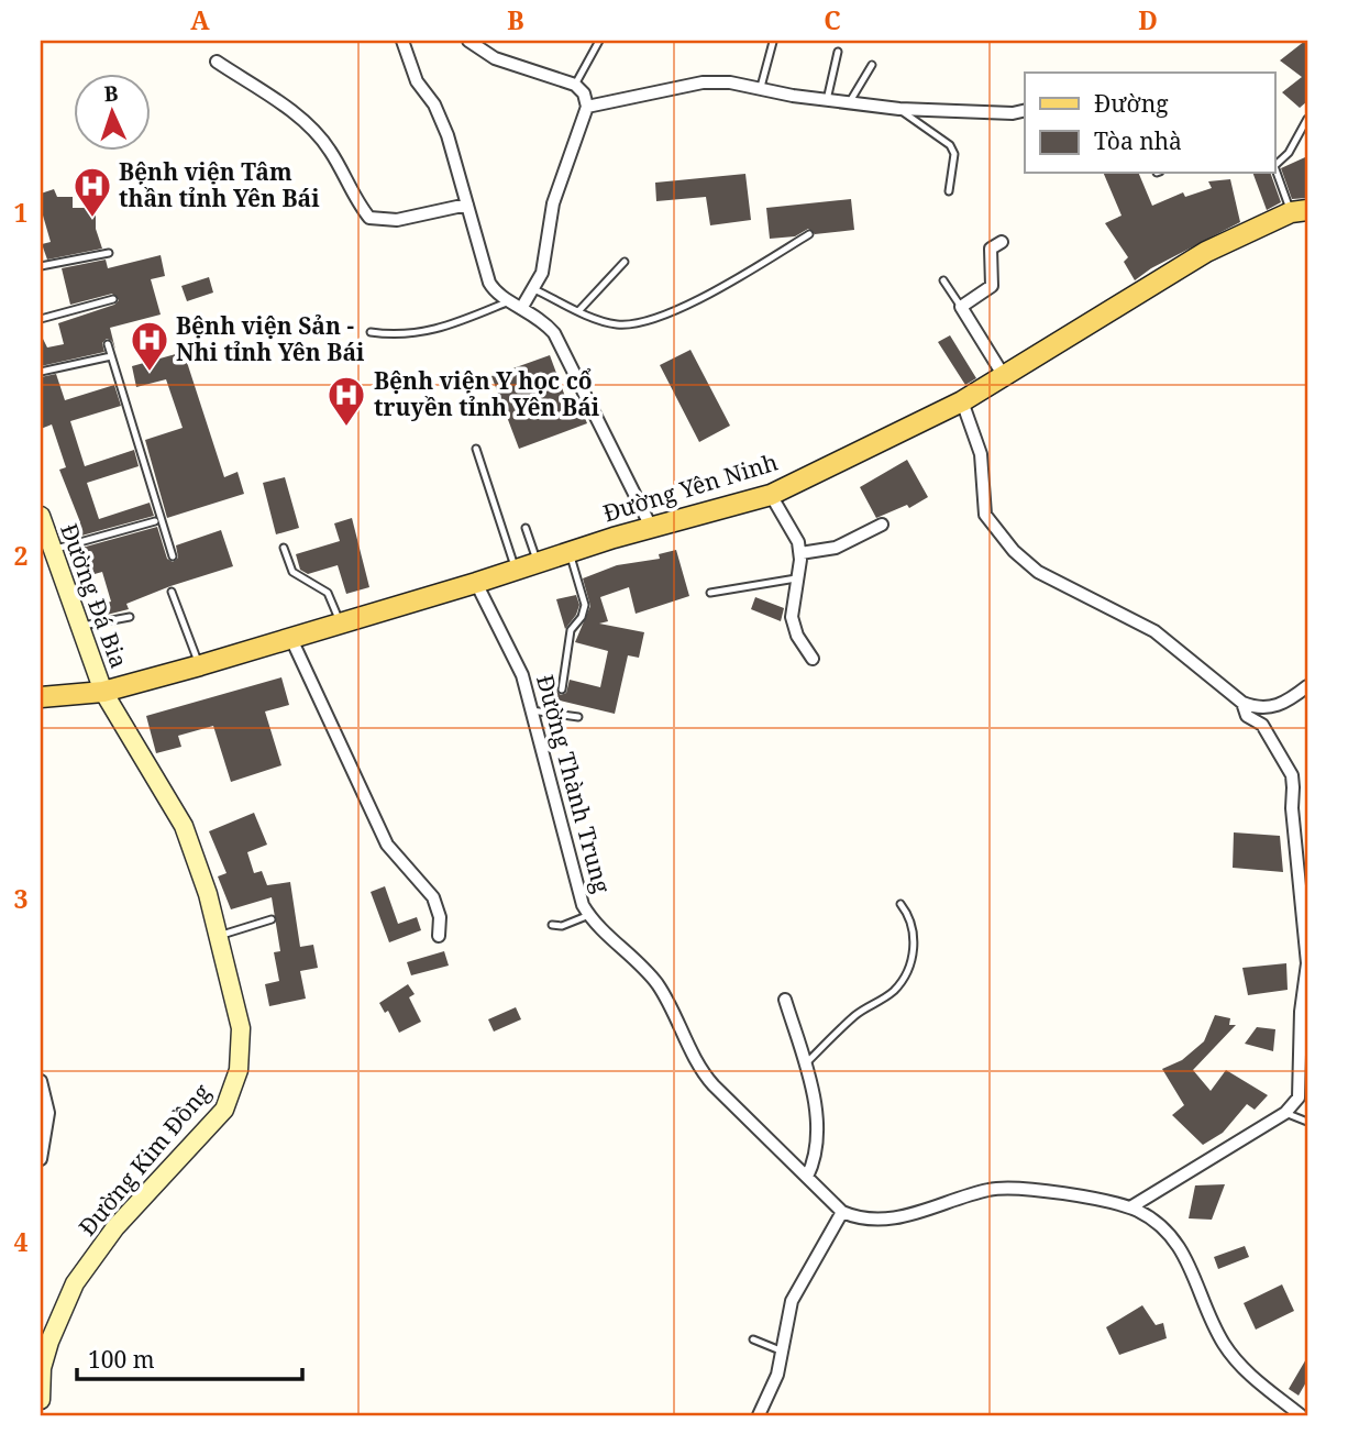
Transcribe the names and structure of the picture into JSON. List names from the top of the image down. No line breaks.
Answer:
{"streets":{"main road":["Đường Yên Ninh"],"street":["Đường Đá Bia","Đường Thành Trung","Đường Kim Đồng"]},"crossings":[["Đường Yên Ninh","Đường Đá Bia"],["Đường Yên Ninh","Đường Thành Trung"],["Đường Yên Ninh","Đường Kim Đồng"],["Đường Đá Bia","Đường Kim Đồng"]],"places":{"hospital":["Bệnh viện Tâm thần tỉnh Yên Bái","Bệnh viện Sản - Nhi tỉnh Yên Bái","Bệnh viện Y học cổ truyền tỉnh Yên Bái"]},"legend":["Đường","Tòa nhà"],"scale_bar":"100 m","north":"top","grid":{"columns":["A","B","C","D"],"rows":["1","2","3","4"]}}
